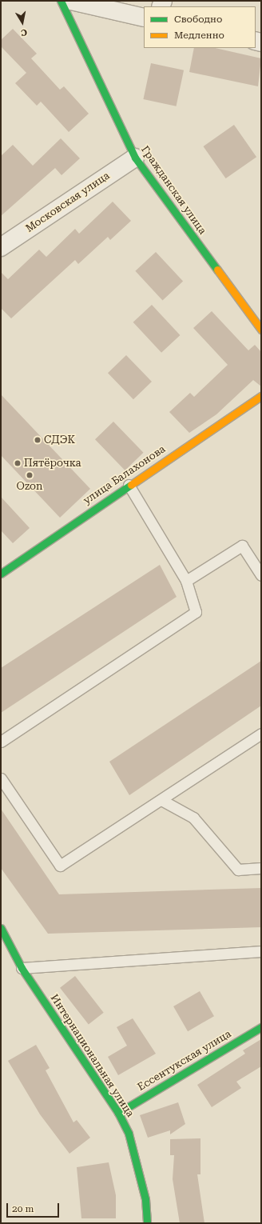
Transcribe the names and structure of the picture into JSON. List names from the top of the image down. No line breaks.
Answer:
{"streets":{"street":["Гражданская улица","Московская улица","улица Балахонова","Интернациональная улица","Ессентукская улица"]},"crossings":[["Гражданская улица","Московская улица"],["Интернациональная улица","Ессентукская улица"]],"places":["СДЭК","Пятёрочка","Ozon"],"legend":["Свободно","Медленно"],"scale_bar":"20 m","north":"bottom"}
